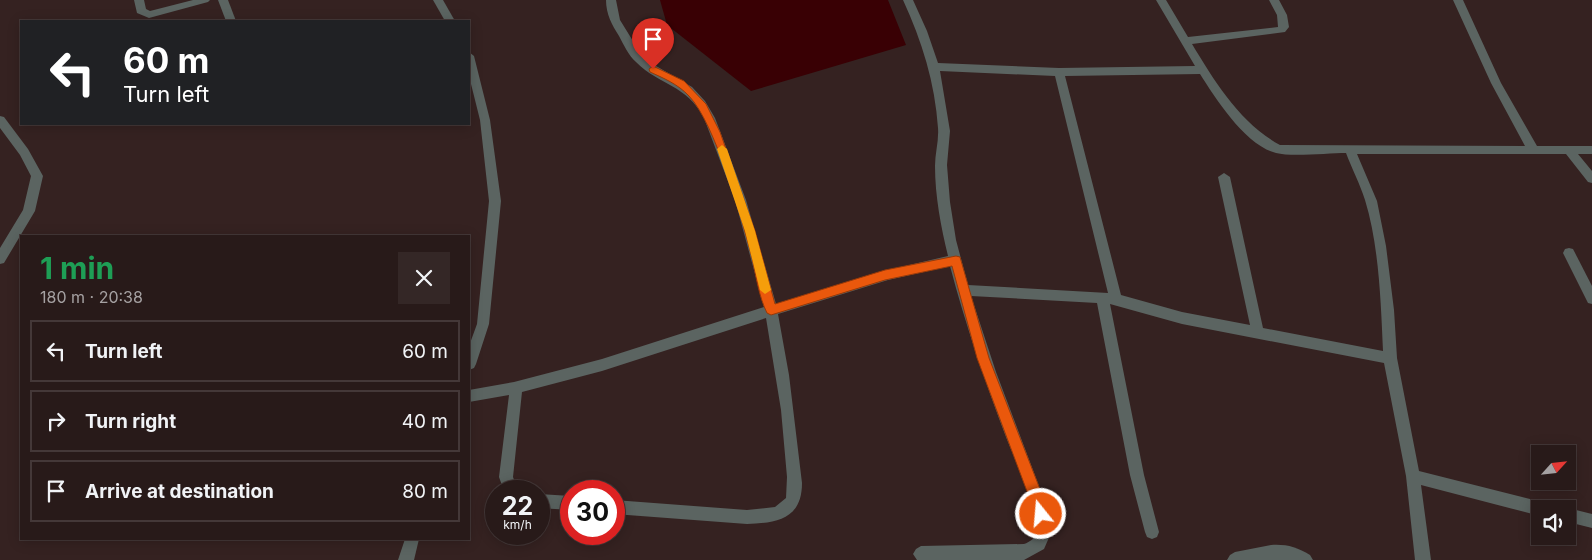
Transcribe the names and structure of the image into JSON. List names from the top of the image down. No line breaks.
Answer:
{"north":"top right","page":{"turn":["60 m","Turn left"],"heading":["1 min","180 m · 20:38"],"list":[{"name":"Turn left","value":"60 m"},{"name":"Turn right","value":"40 m"},{"name":"Arrive at destination","value":"80 m"}],"speed":"22 km/h","limit":"30"}}
